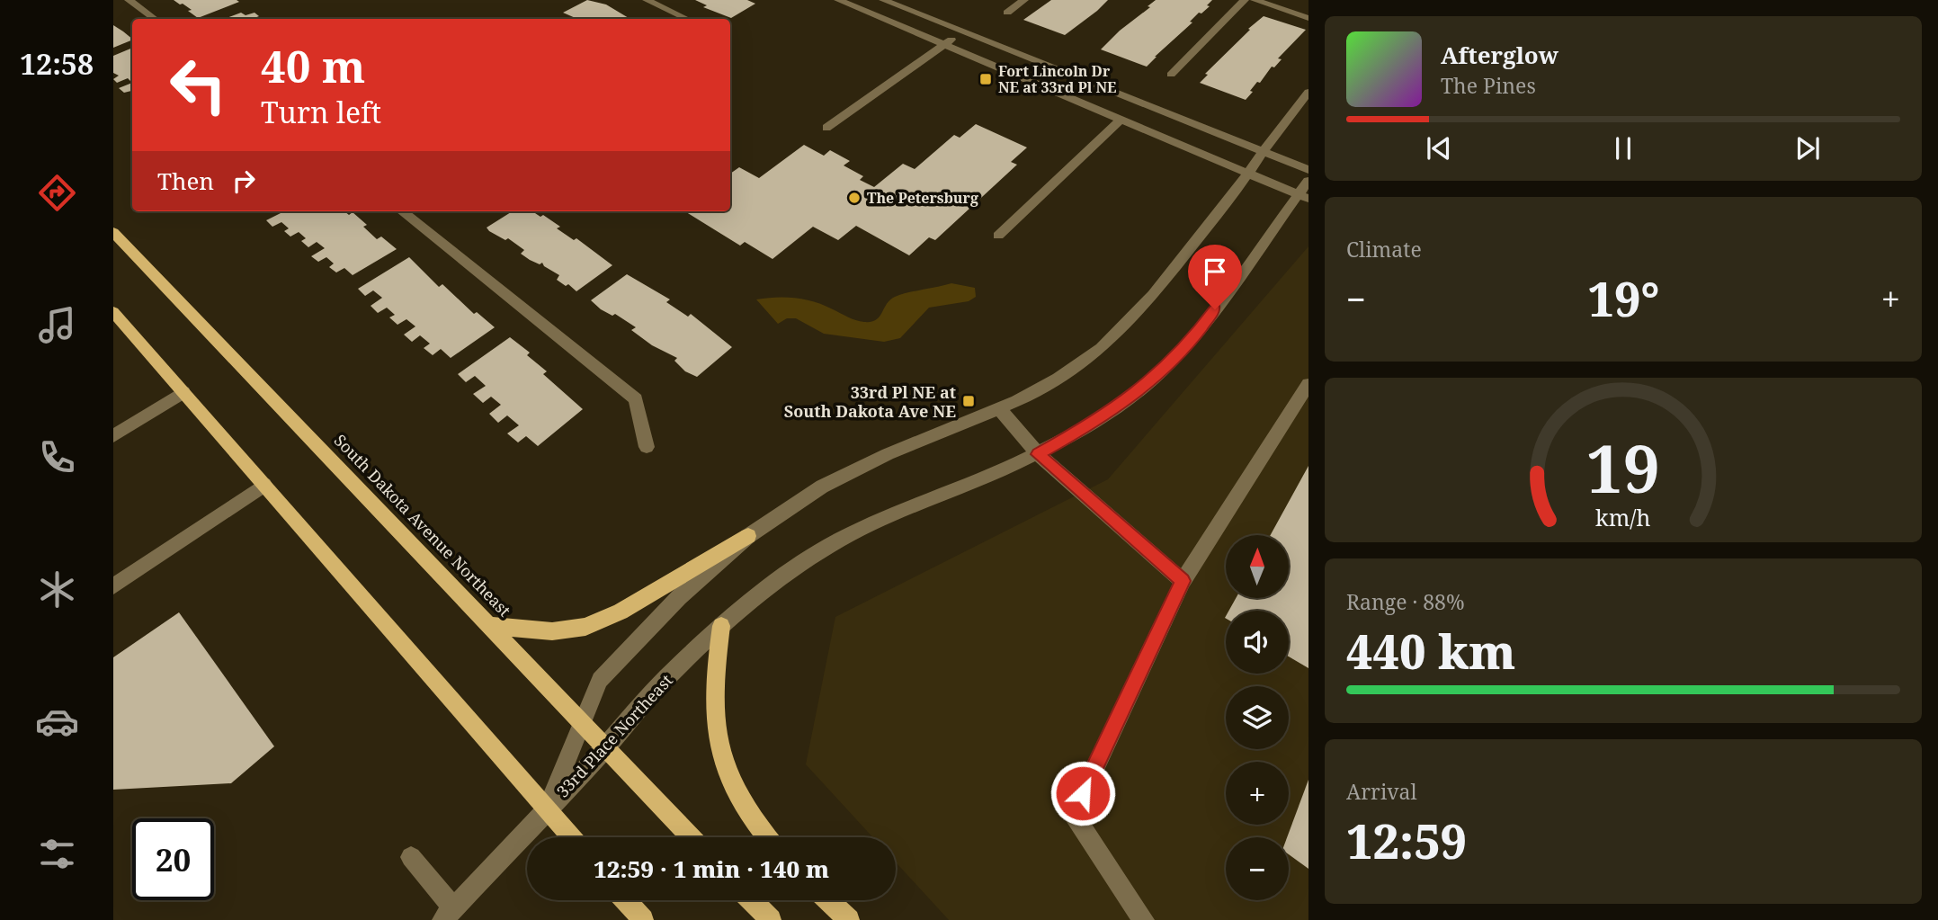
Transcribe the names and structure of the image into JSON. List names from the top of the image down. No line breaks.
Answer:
{"streets":{"main road":["South Dakota Avenue Northeast"],"street":["33rd Place Northeast"]},"crossings":[["South Dakota Avenue Northeast","33rd Place Northeast"]],"places":{"transit":["Fort Lincoln Dr NE at 33rd Pl NE","33rd Pl NE at South Dakota Ave NE"],"other":["The Petersburg"]},"north":"top","page":{"tabs":"12:58","turn":["40 m","Turn left"],"song":["Afterglow","The Pines"],"then":"Then","tile":["Climate",["Range · 88%","440 km"],["Arrival","12:59"]],"heat":["−","19°","+"],"map_buttons":["+","−"],"limit":"20","trip":"12:59 · 1 min · 140 m","gauge":["19","km/h"]}}
